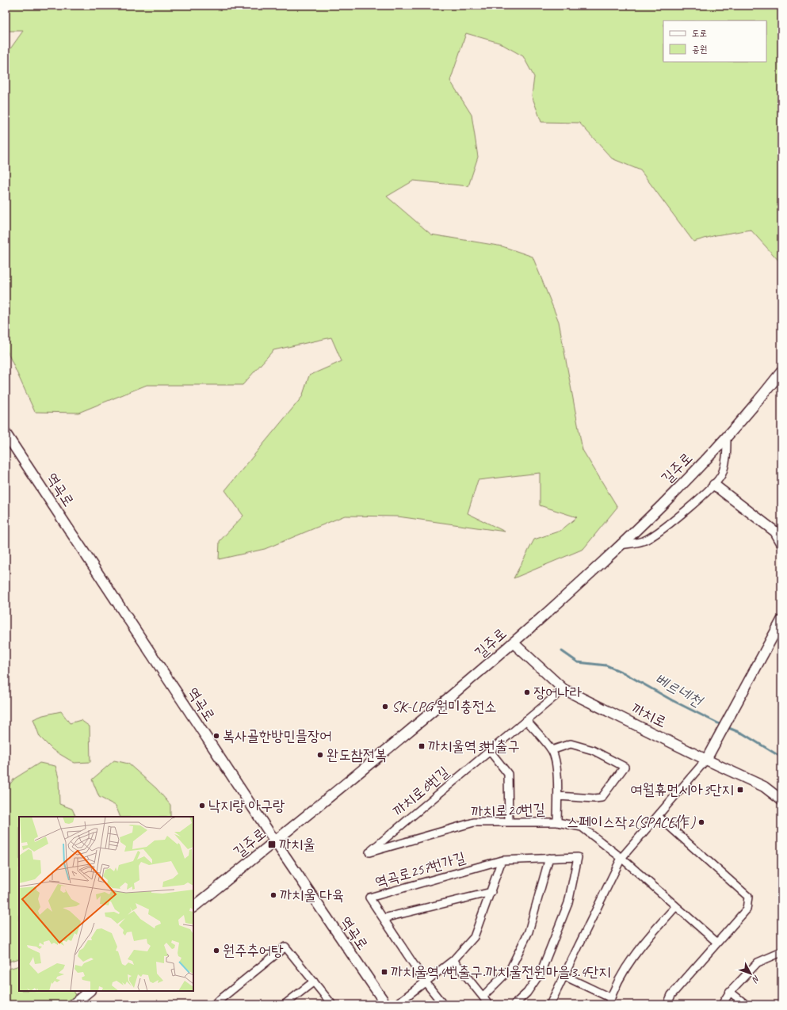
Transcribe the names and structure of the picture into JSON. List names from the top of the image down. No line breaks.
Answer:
{"streets":{"street":["길주로","역곡로","까치로","까치로6번길","까치로20번길","역곡로257번가길"]},"crossings":[["길주로","역곡로"],["길주로","까치로"],["까치로","까치로6번길"],["까치로6번길","까치로20번길"]],"water":["베르네천"],"places":{"other":["장어나라","SK-LPG 원미충전소","복사골한방민믈장어","완도참전복","낙지랑 아구랑","스페이스작2(SPACE作)","까치울 다육","원주추어탕"],"transit":["까치울역3번출구","여월휴먼시아3단지","까치울","까치울역4번출구.까치울전원마을3.4단지"]},"legend":["도로","공원"],"north":"bottom right"}
